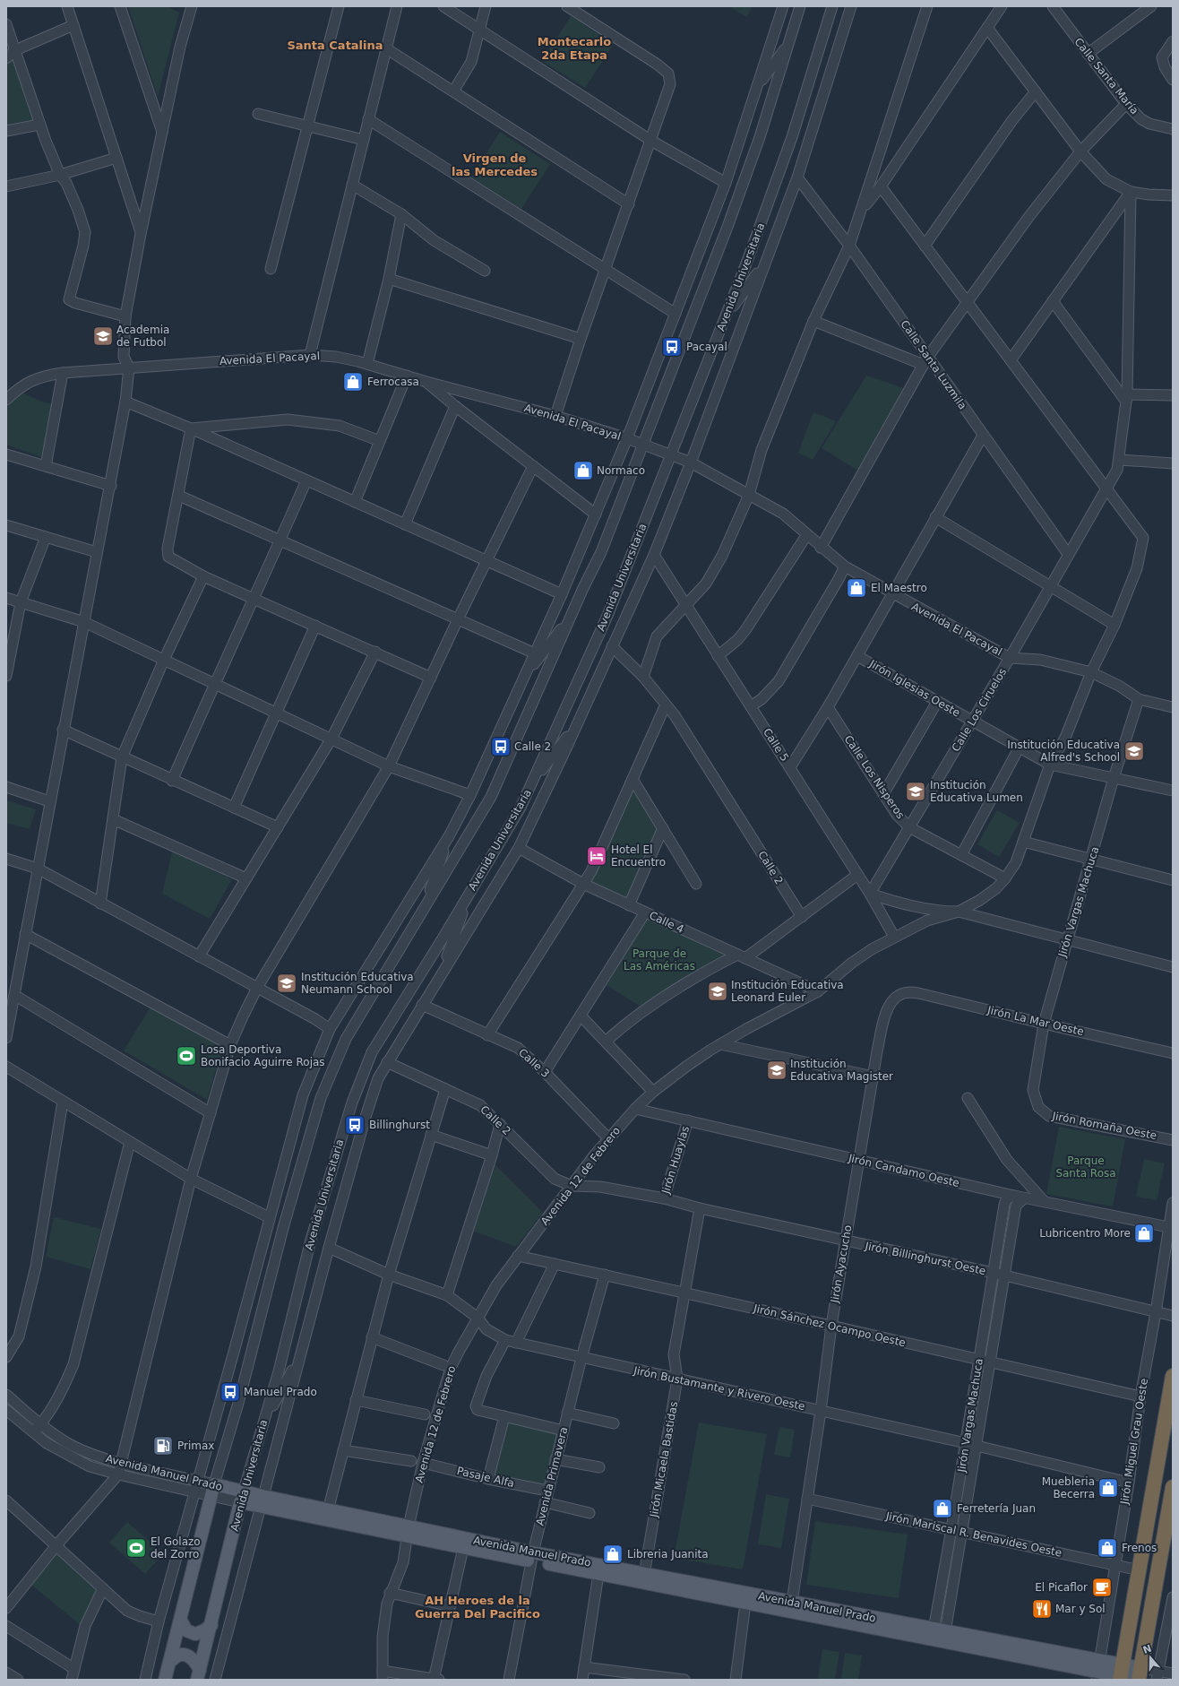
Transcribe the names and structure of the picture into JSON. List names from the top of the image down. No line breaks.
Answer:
{"streets":{"main road":["Avenida Universitaria","Avenida Manuel Prado"],"street":["Calle Santa María","Avenida El Pacayal","Calle Santa Luzmila","Jirón Iglesias Oeste","Calle Los Ciruelos","Calle 5","Calle Los Nisperos","Calle 2","Jirón Vargas Machuca","Calle 4","Jirón La Mar Oeste","Calle 3","Jirón Romaña Oeste","Jirón Huaylas","Jirón Candamo Oeste","Avenida 12 de Febrero","Jirón Billinghurst Oeste","Jirón Ayacucho","Jirón Sánchez Ocampo Oeste","Jirón Bustamante y Rivero Oeste","Jirón Miguel Grau Oeste","Jirón Micaela Bastidas","Avenida Primavera","Pasaje Alfa","Jirón Mariscal R. Benavides Oeste"]},"crossings":[["Avenida Universitaria","Avenida El Pacayal"],["Avenida Universitaria","Calle 2"],["Avenida Universitaria","Calle 4"],["Avenida Universitaria","Calle 3"],["Avenida Universitaria","Jirón Bustamante y Rivero Oeste"],["Avenida Universitaria","Avenida Manuel Prado"],["Avenida El Pacayal","Calle Los Ciruelos"],["Avenida El Pacayal","Jirón Vargas Machuca"],["Avenida El Pacayal","Avenida 12 de Febrero"],["Calle Santa Luzmila","Calle Los Ciruelos"],["Jirón Iglesias Oeste","Calle Los Ciruelos"],["Jirón Iglesias Oeste","Jirón Vargas Machuca"],["Jirón Iglesias Oeste","Avenida 12 de Febrero"],["Calle Los Ciruelos","Calle 5"],["Calle Los Ciruelos","Calle Los Nisperos"],["Calle Los Ciruelos","Avenida 12 de Febrero"],["Calle 5","Avenida 12 de Febrero"],["Calle Los Nisperos","Avenida 12 de Febrero"],["Calle 2","Avenida 12 de Febrero"],["Calle 2","Jirón Billinghurst Oeste"],["Jirón Vargas Machuca","Jirón La Mar Oeste"],["Jirón Vargas Machuca","Jirón Romaña Oeste"],["Jirón Vargas Machuca","Jirón Candamo Oeste"],["Jirón Vargas Machuca","Jirón Billinghurst Oeste"],["Jirón Vargas Machuca","Jirón Sánchez Ocampo Oeste"],["Jirón Vargas Machuca","Jirón Bustamante y Rivero Oeste"],["Jirón Vargas Machuca","Avenida Manuel Prado"],["Jirón Vargas Machuca","Jirón Mariscal R. Benavides Oeste"],["Calle 4","Avenida 12 de Febrero"],["Jirón La Mar Oeste","Jirón Ayacucho"],["Calle 3","Avenida 12 de Febrero"],["Jirón Huaylas","Jirón Candamo Oeste"],["Jirón Huaylas","Jirón Billinghurst Oeste"],["Jirón Candamo Oeste","Avenida 12 de Febrero"],["Jirón Candamo Oeste","Jirón Ayacucho"],["Jirón Candamo Oeste","Jirón Miguel Grau Oeste"],["Avenida 12 de Febrero","Jirón Billinghurst Oeste"],["Avenida 12 de Febrero","Jirón Sánchez Ocampo Oeste"],["Avenida 12 de Febrero","Jirón Bustamante y Rivero Oeste"],["Avenida 12 de Febrero","Avenida Manuel Prado"],["Avenida 12 de Febrero","Pasaje Alfa"],["Jirón Billinghurst Oeste","Jirón Ayacucho"],["Jirón Billinghurst Oeste","Jirón Miguel Grau Oeste"],["Jirón Billinghurst Oeste","Jirón Micaela Bastidas"],["Jirón Ayacucho","Jirón Sánchez Ocampo Oeste"],["Jirón Ayacucho","Jirón Bustamante y Rivero Oeste"],["Jirón Ayacucho","Avenida Manuel Prado"],["Jirón Ayacucho","Jirón Mariscal R. Benavides Oeste"],["Jirón Sánchez Ocampo Oeste","Jirón Miguel Grau Oeste"],["Jirón Sánchez Ocampo Oeste","Jirón Micaela Bastidas"],["Jirón Sánchez Ocampo Oeste","Avenida Primavera"],["Jirón Bustamante y Rivero Oeste","Jirón Miguel Grau Oeste"],["Jirón Bustamante y Rivero Oeste","Jirón Micaela Bastidas"],["Jirón Bustamante y Rivero Oeste","Avenida Primavera"],["Jirón Miguel Grau Oeste","Avenida Manuel Prado"],["Jirón Miguel Grau Oeste","Jirón Mariscal R. Benavides Oeste"],["Jirón Micaela Bastidas","Avenida Manuel Prado"],["Avenida Manuel Prado","Avenida Primavera"],["Avenida Primavera","Pasaje Alfa"]],"districts":["Montecarlo 2da Etapa","Santa Catalina","Virgen de las Mercedes","AH Heroes de la Guerra Del Pacifico"],"parks":["Parque de Las Américas","Parque Santa Rosa"],"places":{"school or university":["Academia de Futbol","Institución Educativa Alfred's School","Institución Educativa Lumen","Institución Educativa Neumann School","Institución Educativa Leonard Euler","Institución Educativa Magister"],"bus stop":["Pacayal","Calle 2","Billinghurst","Manuel Prado"],"shop":["Ferrocasa","Normaco","El Maestro","Lubricentro More","Muebleria Becerra","Ferretería Juan","Frenos","Libreria Juanita"],"hotel":["Hotel El Encuentro"],"sports":["Losa Deportiva Bonifacio Aguirre Rojas","El Golazo del Zorro"],"fuel station":["Primax"],"cafe":["El Picaflor"],"restaurant":["Mar y Sol"]},"north":"top"}
